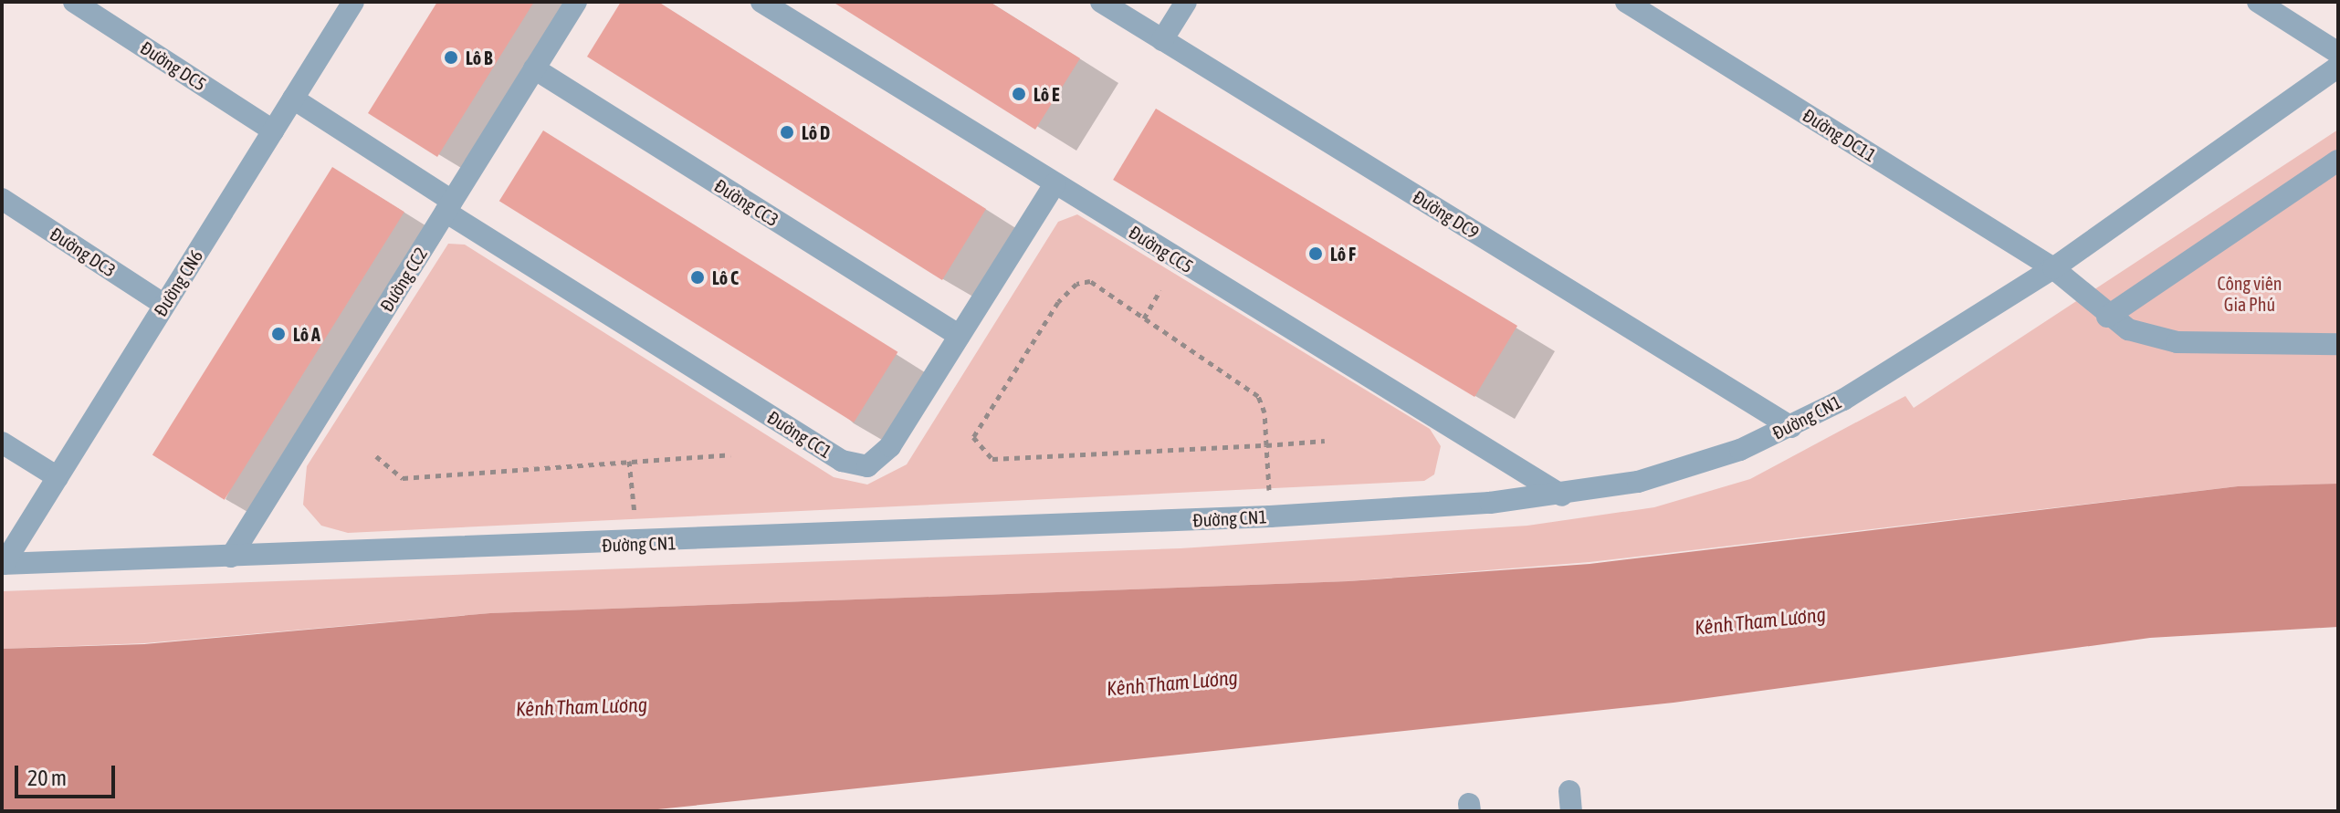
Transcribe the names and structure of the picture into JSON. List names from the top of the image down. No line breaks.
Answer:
{"streets":{"street":["Đường DC5","Đường DC11","Đường CC3","Đường DC9","Đường CC5","Đường DC3","Đường CC2","Đường CN6","Đường CN1","Đường CC1"]},"crossings":[["Đường DC5","Đường CN6"],["Đường DC11","Đường CN1"],["Đường CC3","Đường CC2"],["Đường CC3","Đường CC1"],["Đường DC9","Đường CN1"],["Đường CC5","Đường CN1"],["Đường CC5","Đường CC1"],["Đường DC3","Đường CN6"],["Đường CC2","Đường CN1"],["Đường CC2","Đường CC1"],["Đường CN6","Đường CN1"],["Đường CN6","Đường CC1"]],"water":["Kênh Tham Lương"],"parks":["Công viên Gia Phú"],"places":["Lô B","Lô E","Lô D","Lô F","Lô C","Lô A"],"scale_bar":"20 m"}
